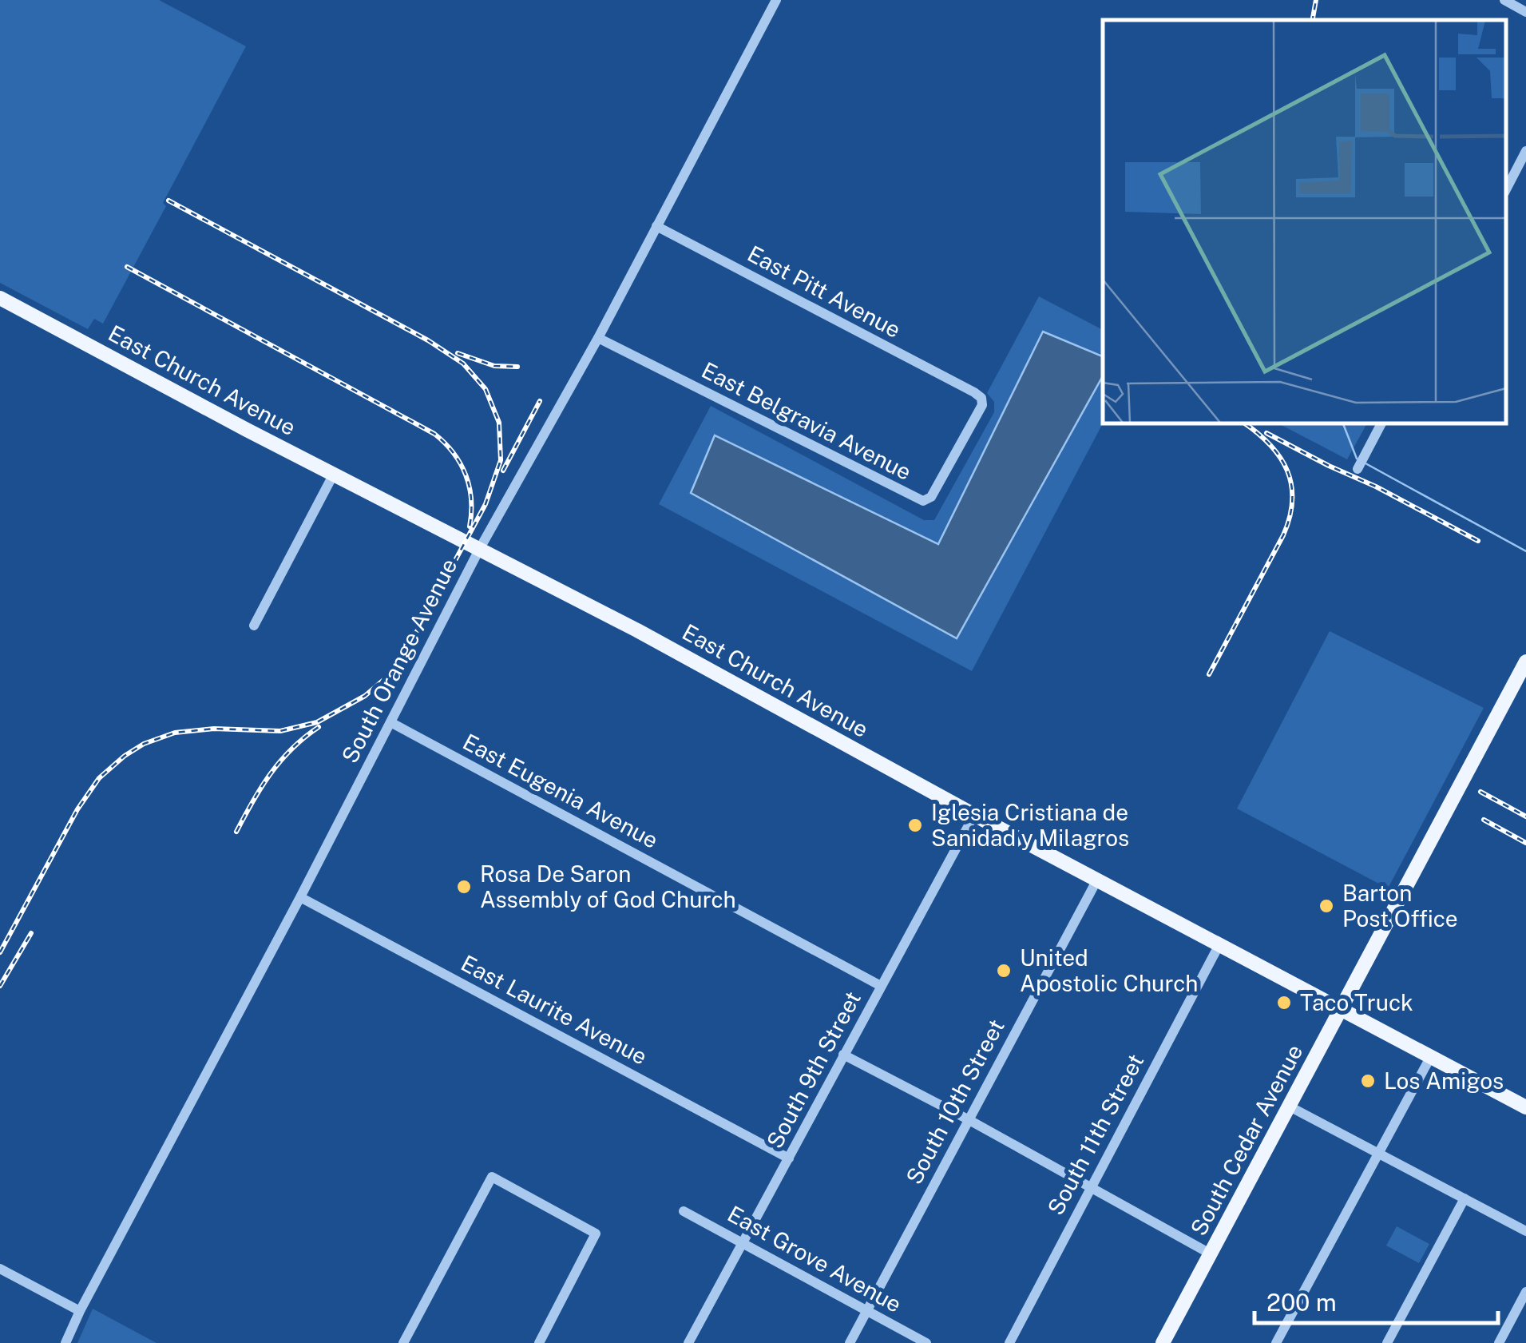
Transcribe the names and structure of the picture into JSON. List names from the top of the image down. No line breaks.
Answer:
{"streets":{"main road":["East Church Avenue","South Cedar Avenue"],"street":["East Pitt Avenue","East Belgravia Avenue","South Orange Avenue","East Eugenia Avenue","East Laurite Avenue","South 9th Street","South 10th Street","South 11th Street","East Grove Avenue"]},"crossings":[["East Pitt Avenue","East Belgravia Avenue"],["East Pitt Avenue","South Orange Avenue"],["East Church Avenue","South Orange Avenue"],["East Church Avenue","South 9th Street"],["East Church Avenue","South 10th Street"],["East Church Avenue","South 11th Street"],["East Church Avenue","South Cedar Avenue"],["East Belgravia Avenue","South Orange Avenue"],["South Orange Avenue","East Eugenia Avenue"],["South Orange Avenue","East Laurite Avenue"],["East Eugenia Avenue","South 9th Street"],["East Laurite Avenue","South 9th Street"],["South 9th Street","East Grove Avenue"],["South 10th Street","East Grove Avenue"]],"places":["Iglesia Cristiana de Sanidad y Milagros","Rosa De Saron Assembly of God Church","Barton Post Office","United Apostolic Church","Taco Truck","Los Amigos"],"scale_bar":"200 m"}
